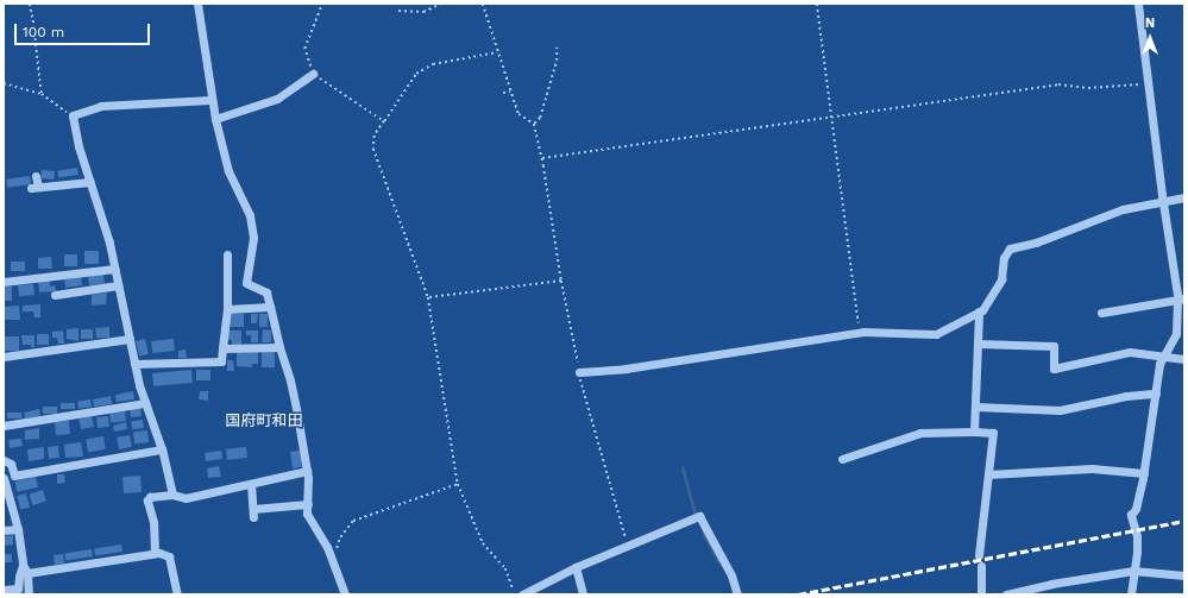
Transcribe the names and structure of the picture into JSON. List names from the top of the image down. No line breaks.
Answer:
{"districts":["国府町和田"],"scale_bar":"100 m","north":"top"}
